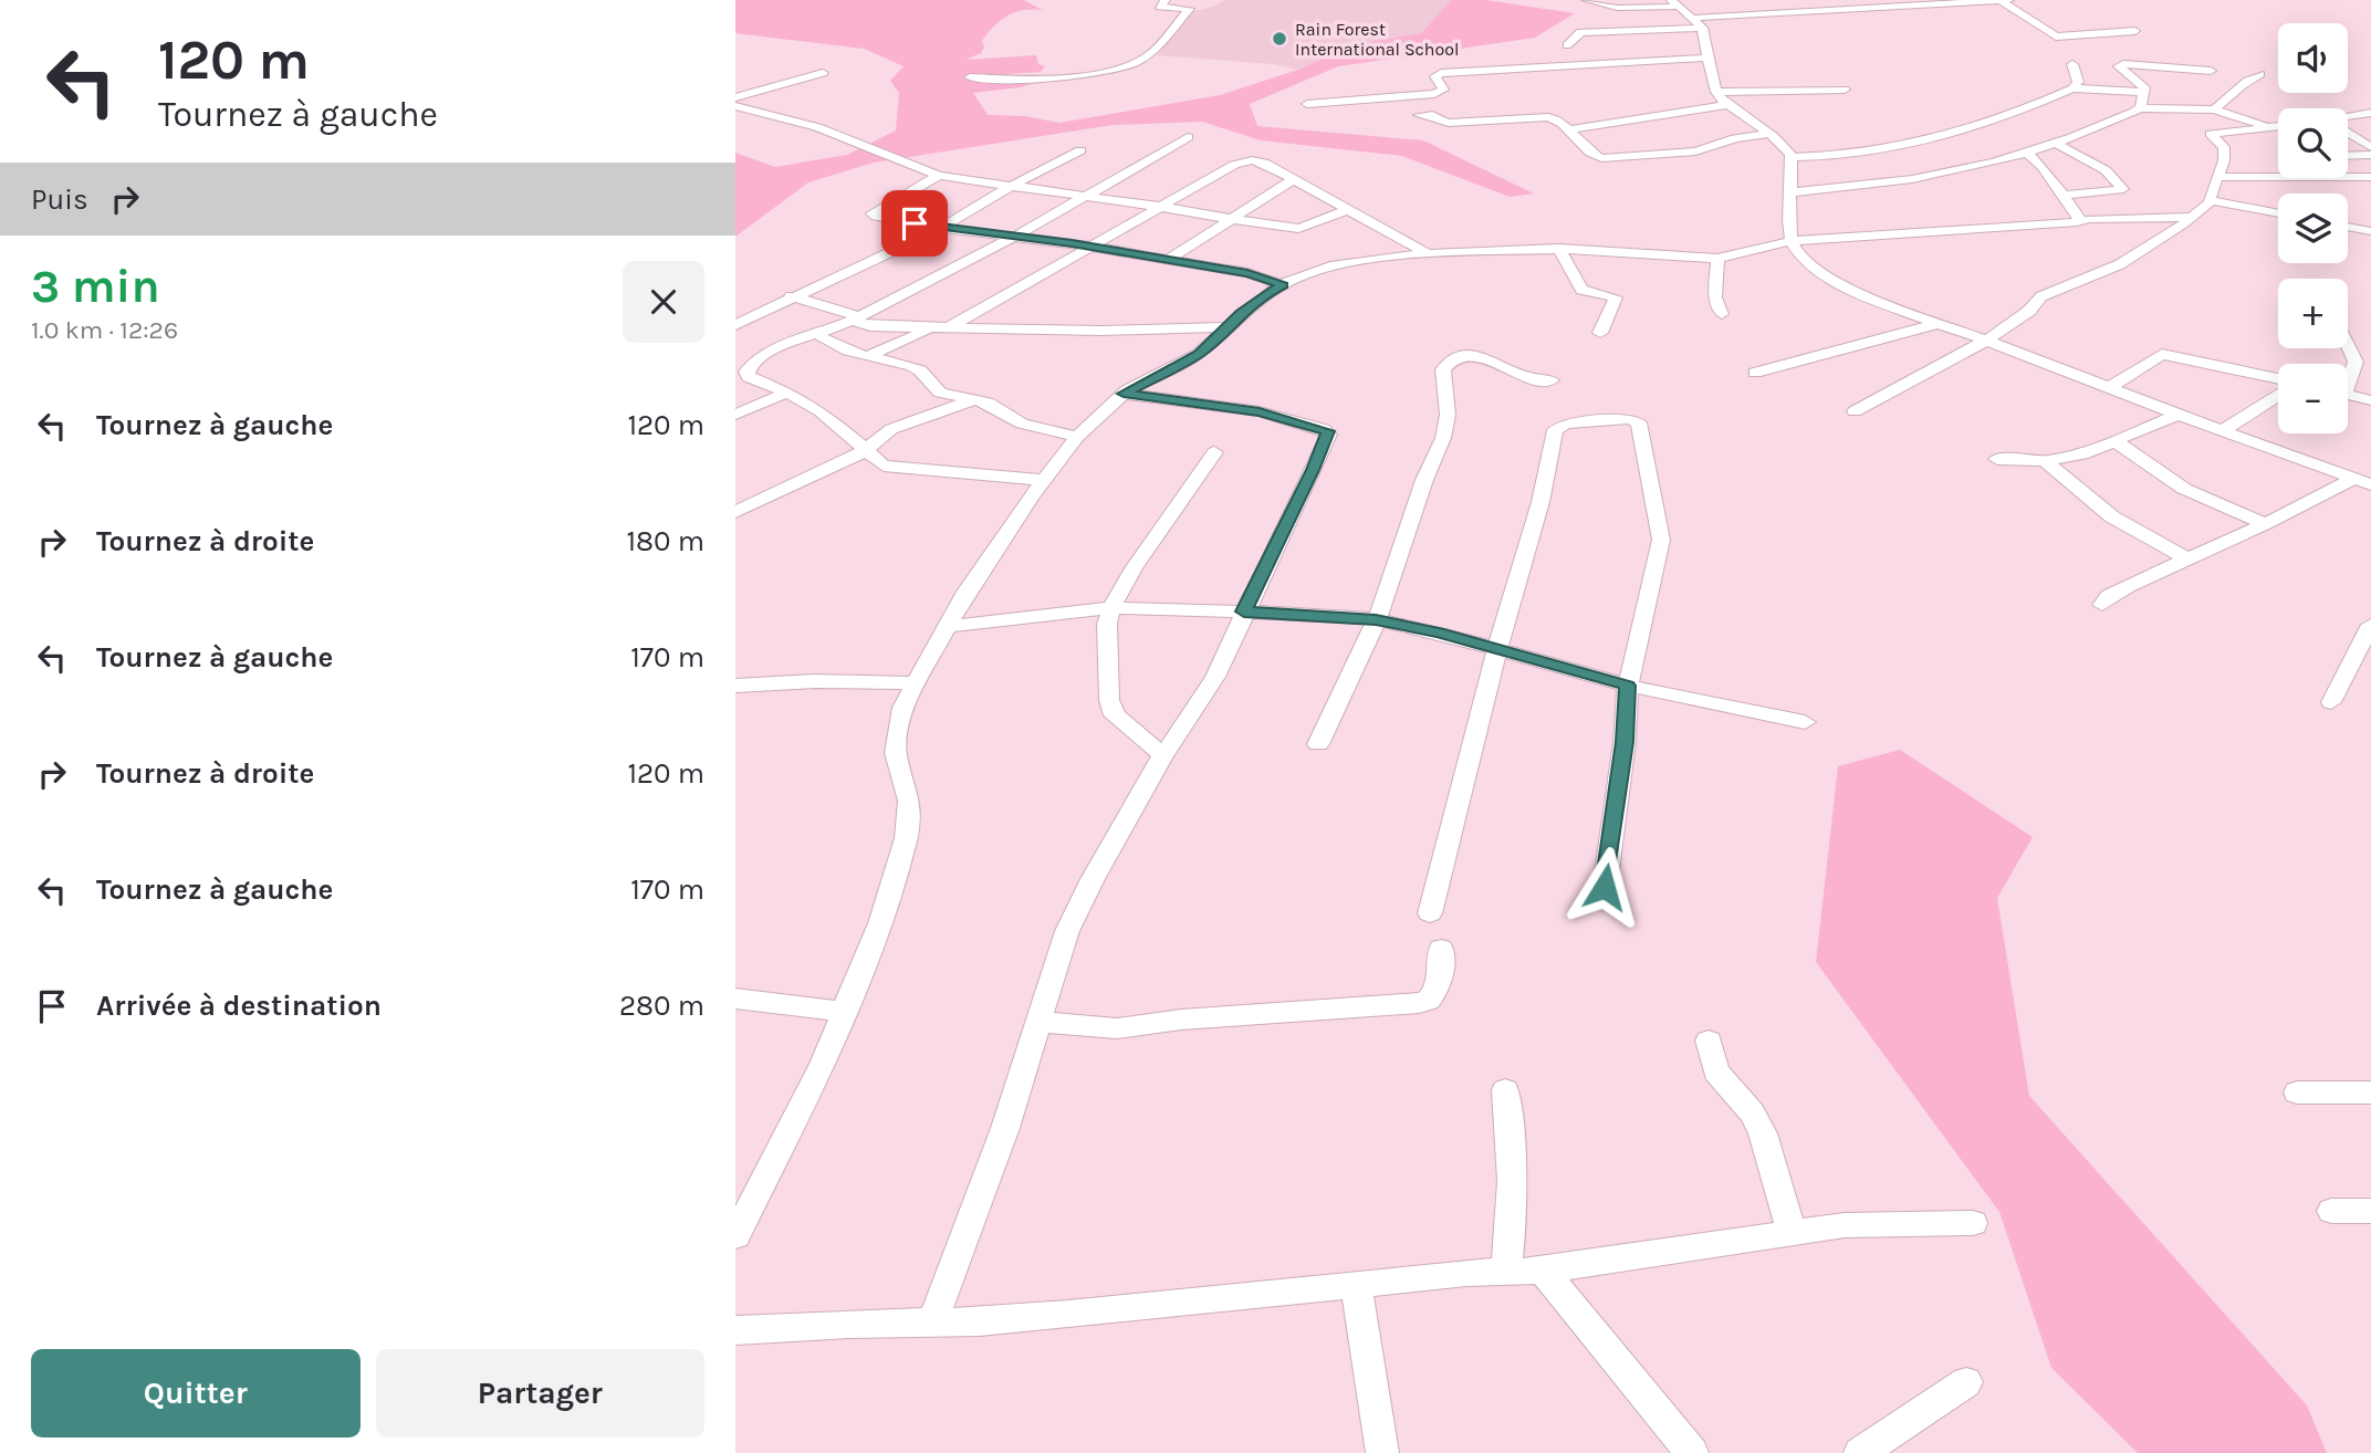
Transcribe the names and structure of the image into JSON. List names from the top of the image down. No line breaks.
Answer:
{"places":["Rain Forest International School"],"page":{"turn":["120 m","Tournez à gauche"],"map_buttons":["+","−"],"then":"Puis","heading":["3 min","1.0 km · 12:26"],"list":[{"name":"Tournez à gauche","value":"120 m"},{"name":"Tournez à droite","value":"180 m"},{"name":"Tournez à gauche","value":"170 m"},{"name":"Tournez à droite","value":"120 m"},{"name":"Tournez à gauche","value":"170 m"},{"name":"Arrivée à destination","value":"280 m"}],"buttons":["Quitter","Partager"]}}
